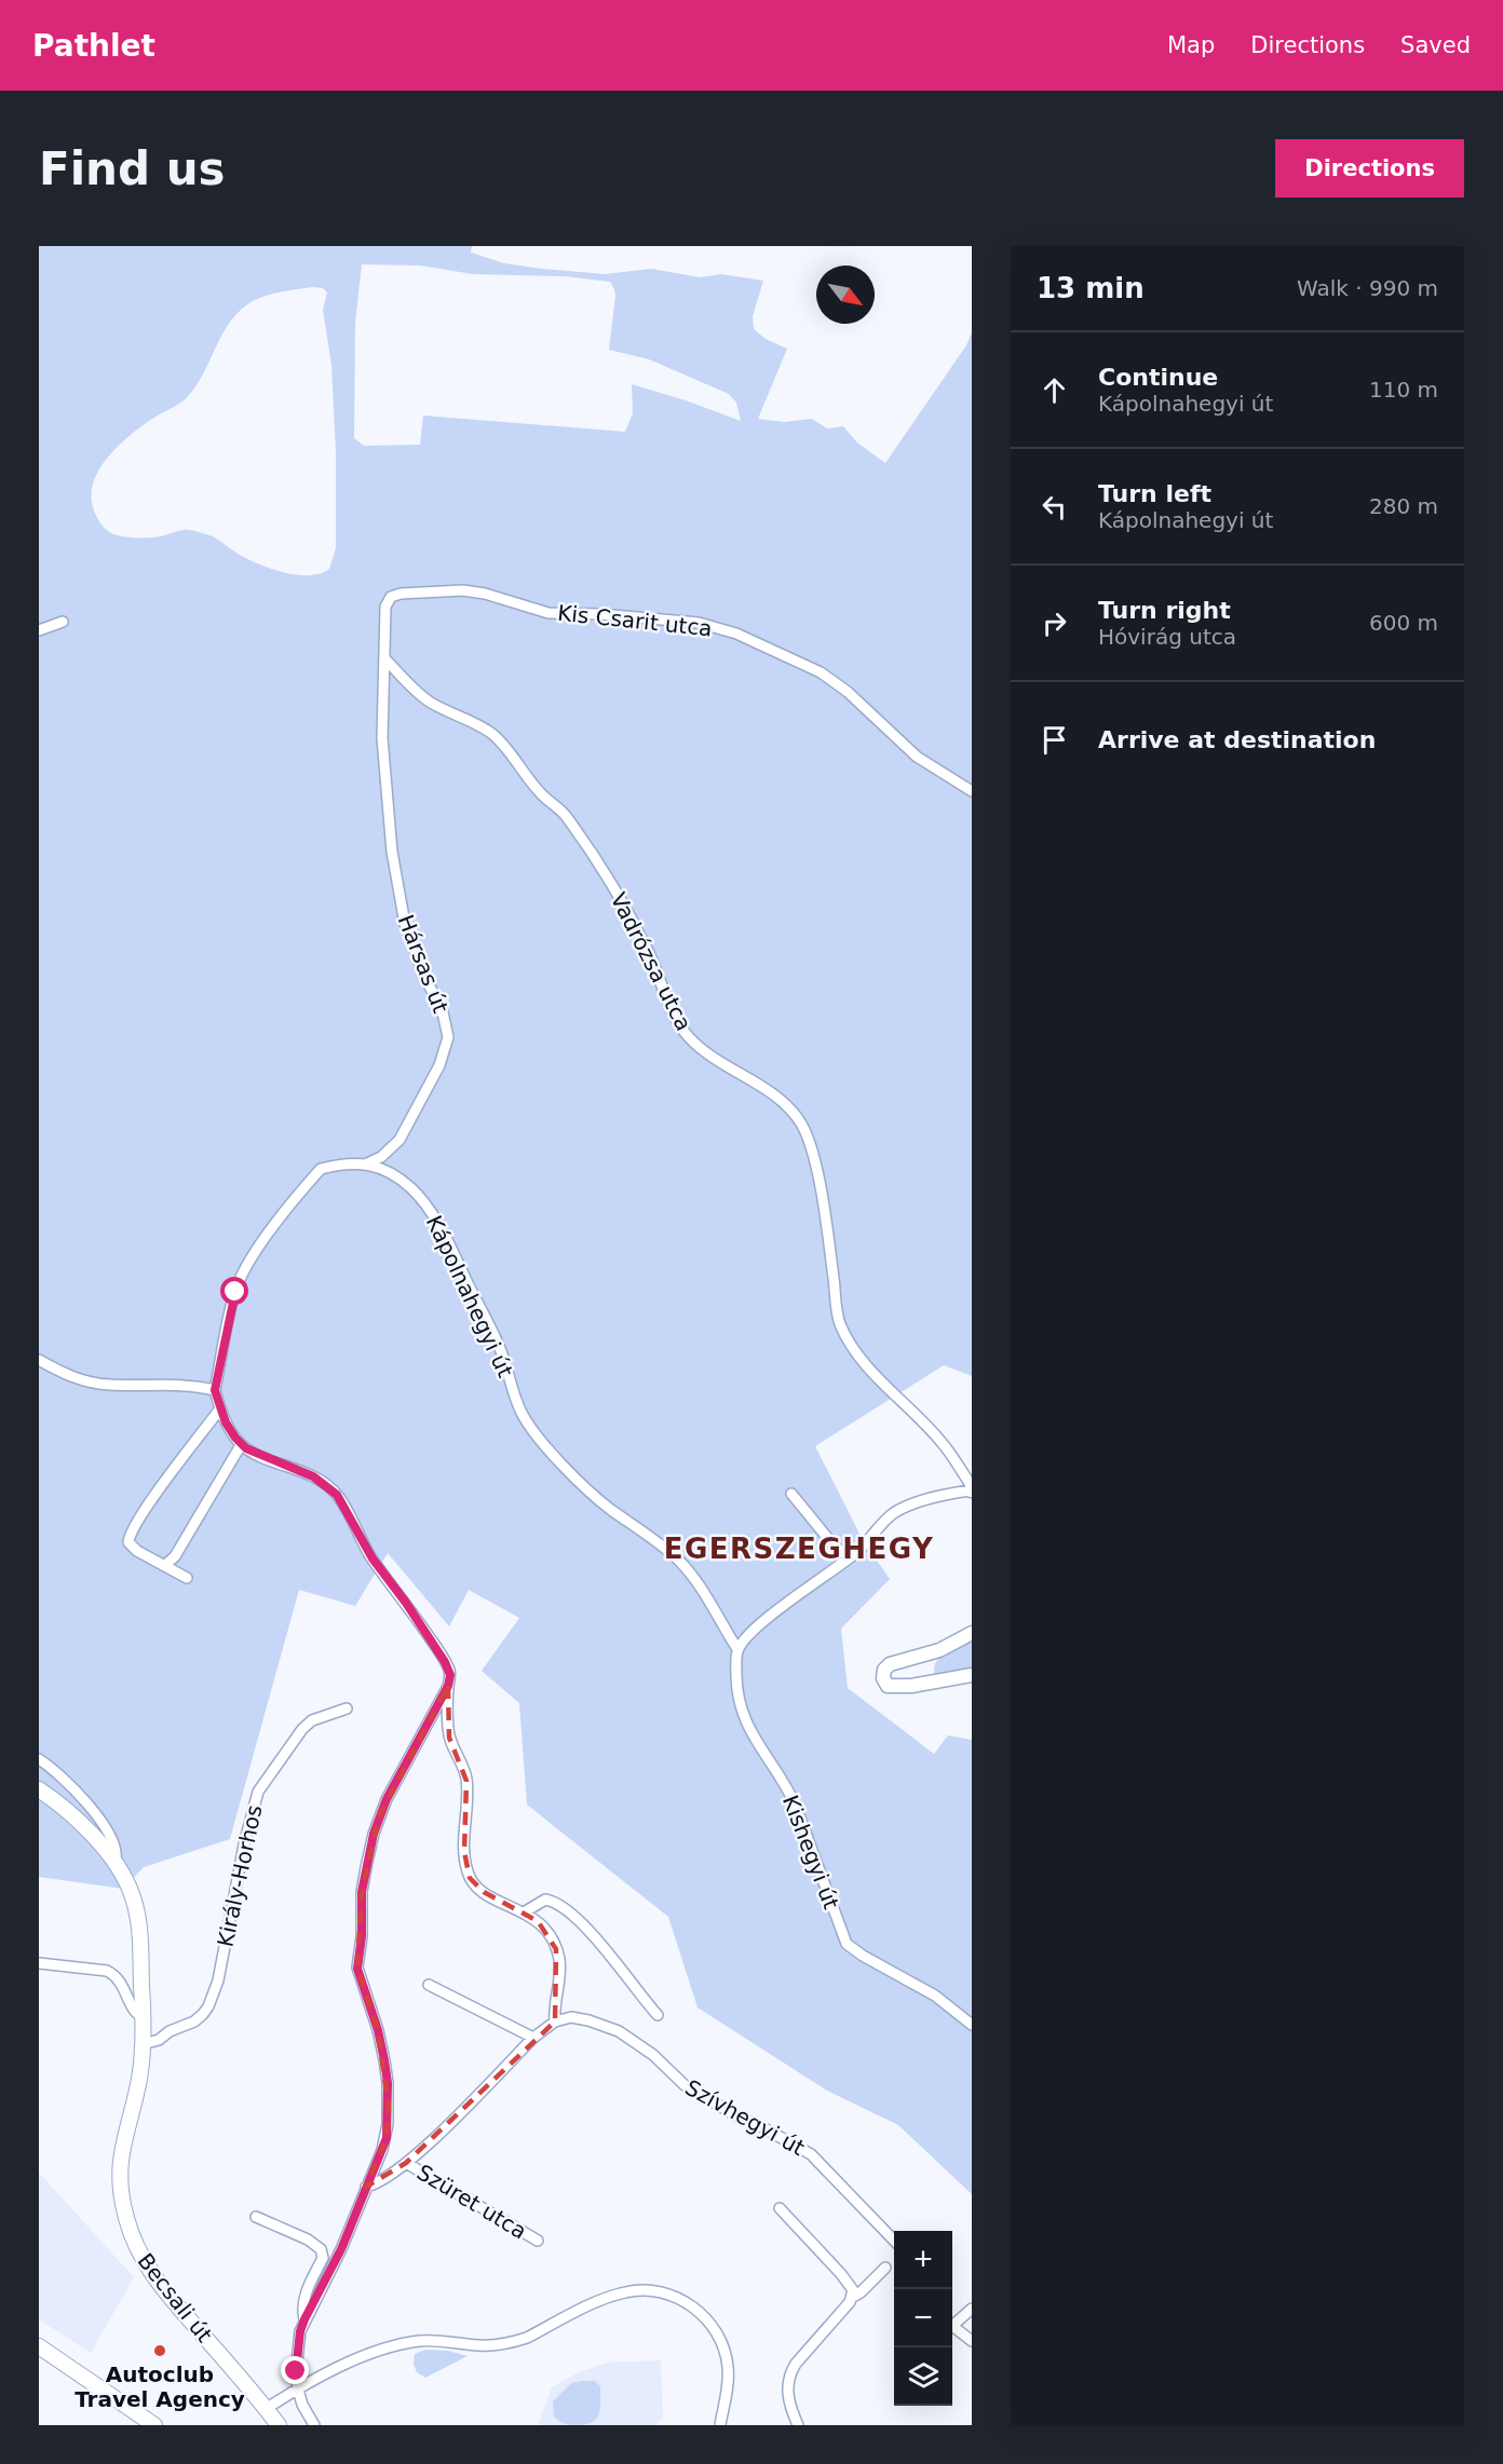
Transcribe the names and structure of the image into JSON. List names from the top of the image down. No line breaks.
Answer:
{"streets":{"main road":["Becsali út"],"street":["Kis Csarit utca","Vadrózsa utca","Hársas út","Kápolnahegyi út","Kishegyi út","Király-Horhos","Szívhegyi út","Szüret utca"]},"crossings":[["Kis Csarit utca","Vadrózsa utca"],["Kis Csarit utca","Hársas út"],["Vadrózsa utca","Hársas út"],["Hársas út","Kápolnahegyi út"],["Kápolnahegyi út","Kishegyi út"],["Király-Horhos","Becsali út"]],"districts":["EGERSZEGHEGY"],"places":["Autoclub Travel Agency"],"north":"bottom right","page":{"header":"Pathlet","nav":["Map","Directions","Saved"],"buttons":"Directions","title":"Find us","heading":["13 min","Walk · 990 m"],"list":[["Continue","Kápolnahegyi út","110 m"],["Turn left","Kápolnahegyi út","280 m"],["Turn right","Hóvirág utca","600 m"],"Arrive at destination"],"map_buttons":["+","−"]}}
